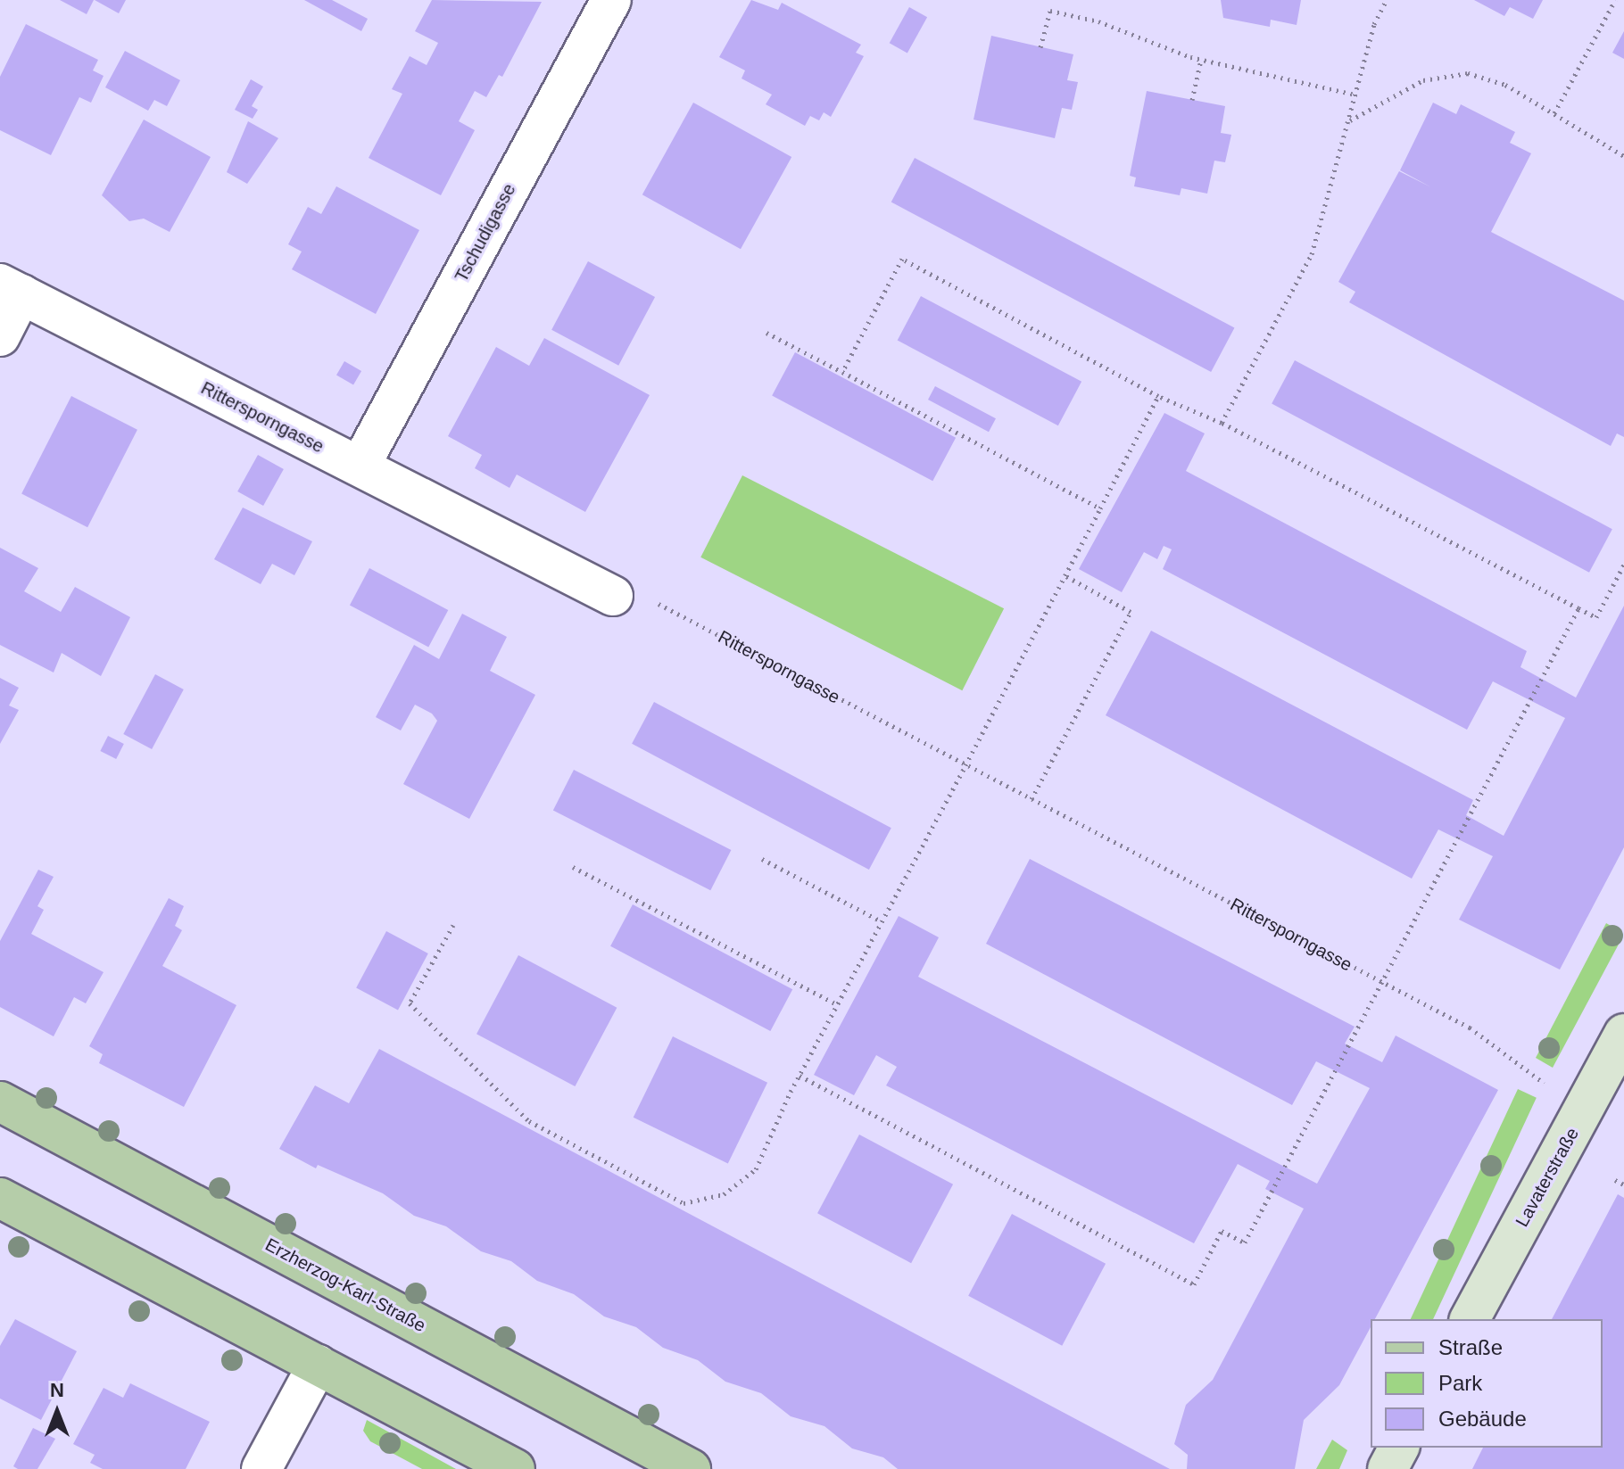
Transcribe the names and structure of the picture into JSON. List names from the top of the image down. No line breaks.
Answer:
{"streets":{"main road":["Lavaterstraße","Erzherzog-Karl-Straße"],"street":["Tschudigasse","Rittersporngasse"]},"crossings":[["Tschudigasse","Rittersporngasse"]],"legend":["Straße","Park","Gebäude"],"north":"top"}
